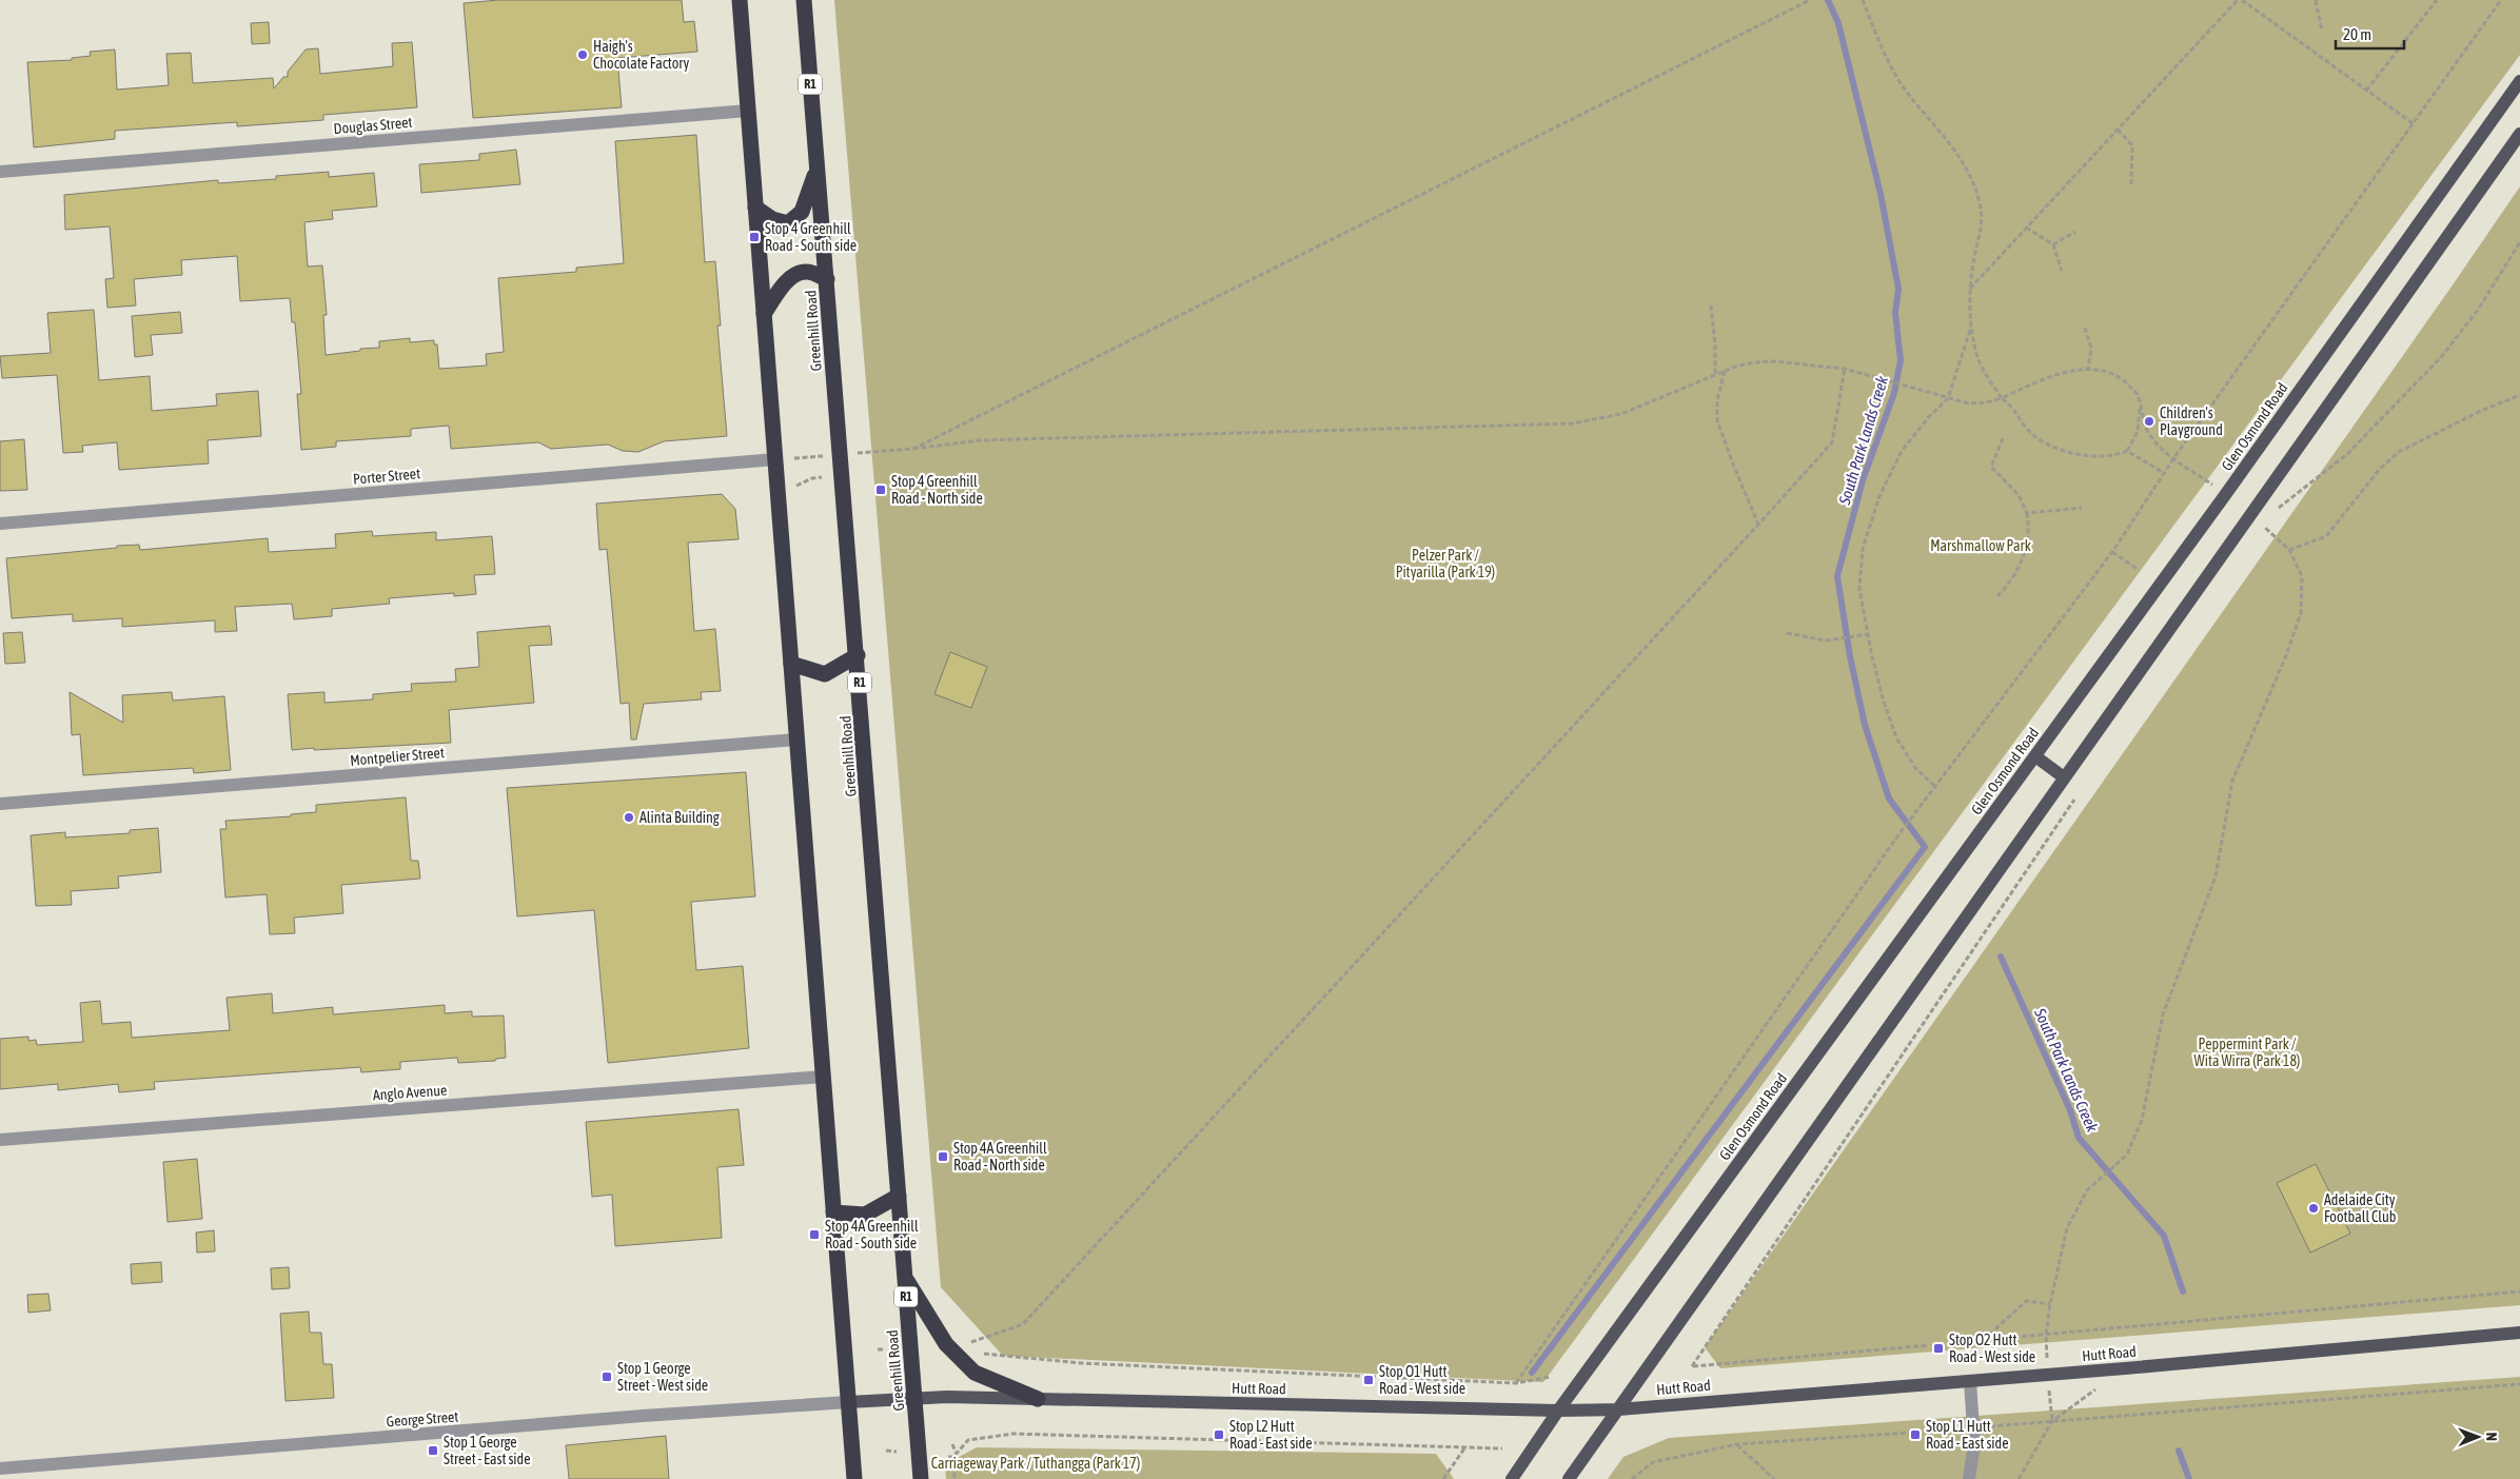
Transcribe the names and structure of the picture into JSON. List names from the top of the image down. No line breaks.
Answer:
{"streets":{"highway":["R1","Greenhill Road"],"main road":["Glen Osmond Road","Hutt Road"],"street":["Douglas Street","Porter Street","Montpelier Street","Anglo Avenue","George Street"]},"crossings":[["Greenhill Road","Hutt Road"],["Glen Osmond Road","Hutt Road"],["Hutt Road","George Street"]],"water":["South Park Lands Creek"],"parks":["Marshmallow Park","Pelzer Park / Pityarilla (Park 19)","Peppermint Park / Wita Wirra (Park 18)","Carriageway Park / Tuthangga (Park 17)"],"places":{"other":["Haigh's Chocolate Factory","Children's Playground","Alinta Building","Adelaide City Football Club"],"transit":["Stop 4 Greenhill Road - South side","Stop 4 Greenhill Road - North side","Stop 4A Greenhill Road - North side","Stop 4A Greenhill Road - South side","Stop O2 Hutt Road - West side","Stop 1 George Street - West side","Stop O1 Hutt Road - West side","Stop L2 Hutt Road - East side","Stop L1 Hutt Road - East side","Stop 1 George Street - East side"]},"scale_bar":"20 m","north":"right"}
